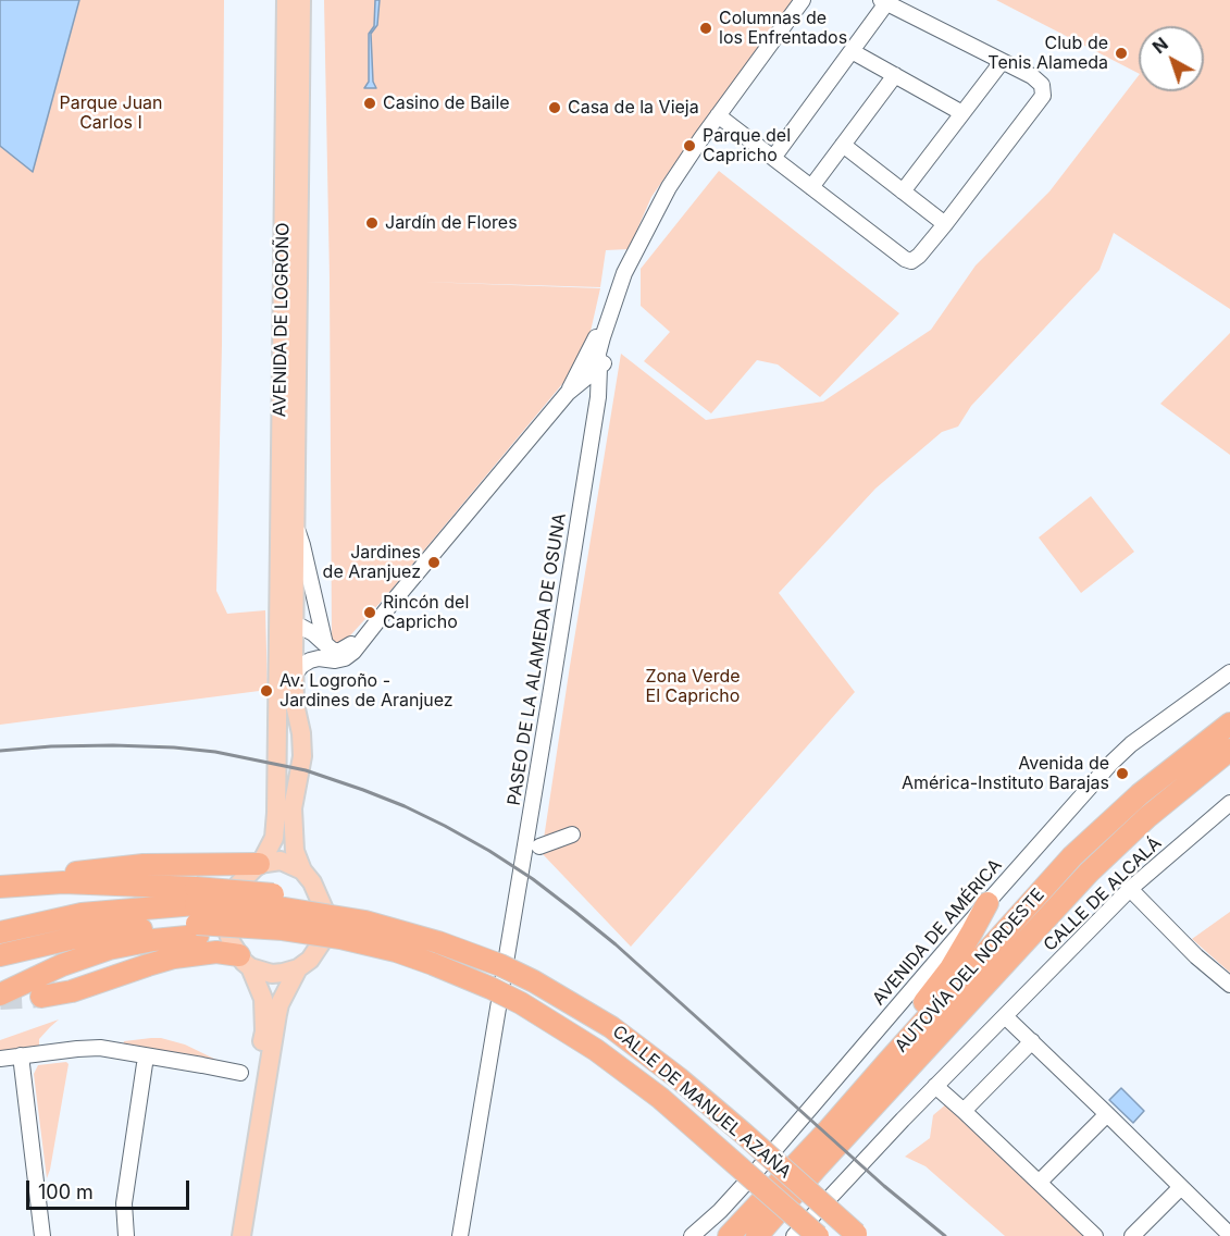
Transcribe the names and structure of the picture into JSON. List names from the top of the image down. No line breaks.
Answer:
{"streets":{"highway":["AUTOVÍA DEL NORDESTE","CALLE DE MANUEL AZAÑA"],"main road":["AVENIDA DE LOGROÑO"],"street":["PASEO DE LA ALAMEDA DE OSUNA","CALLE DE ALCALÁ","AVENIDA DE AMÉRICA"]},"parks":["Parque Juan Carlos I","Zona Verde El Capricho"],"places":["Columnas de los Enfrentados","Club de Tenis Alameda","Casino de Baile","Casa de la Vieja","Parque del Capricho","Jardín de Flores","Jardines de Aranjuez","Rincón del Capricho","Av. Logroño - Jardines de Aranjuez","Avenida de América-Instituto Barajas"],"scale_bar":"100 m","north":"top left"}
